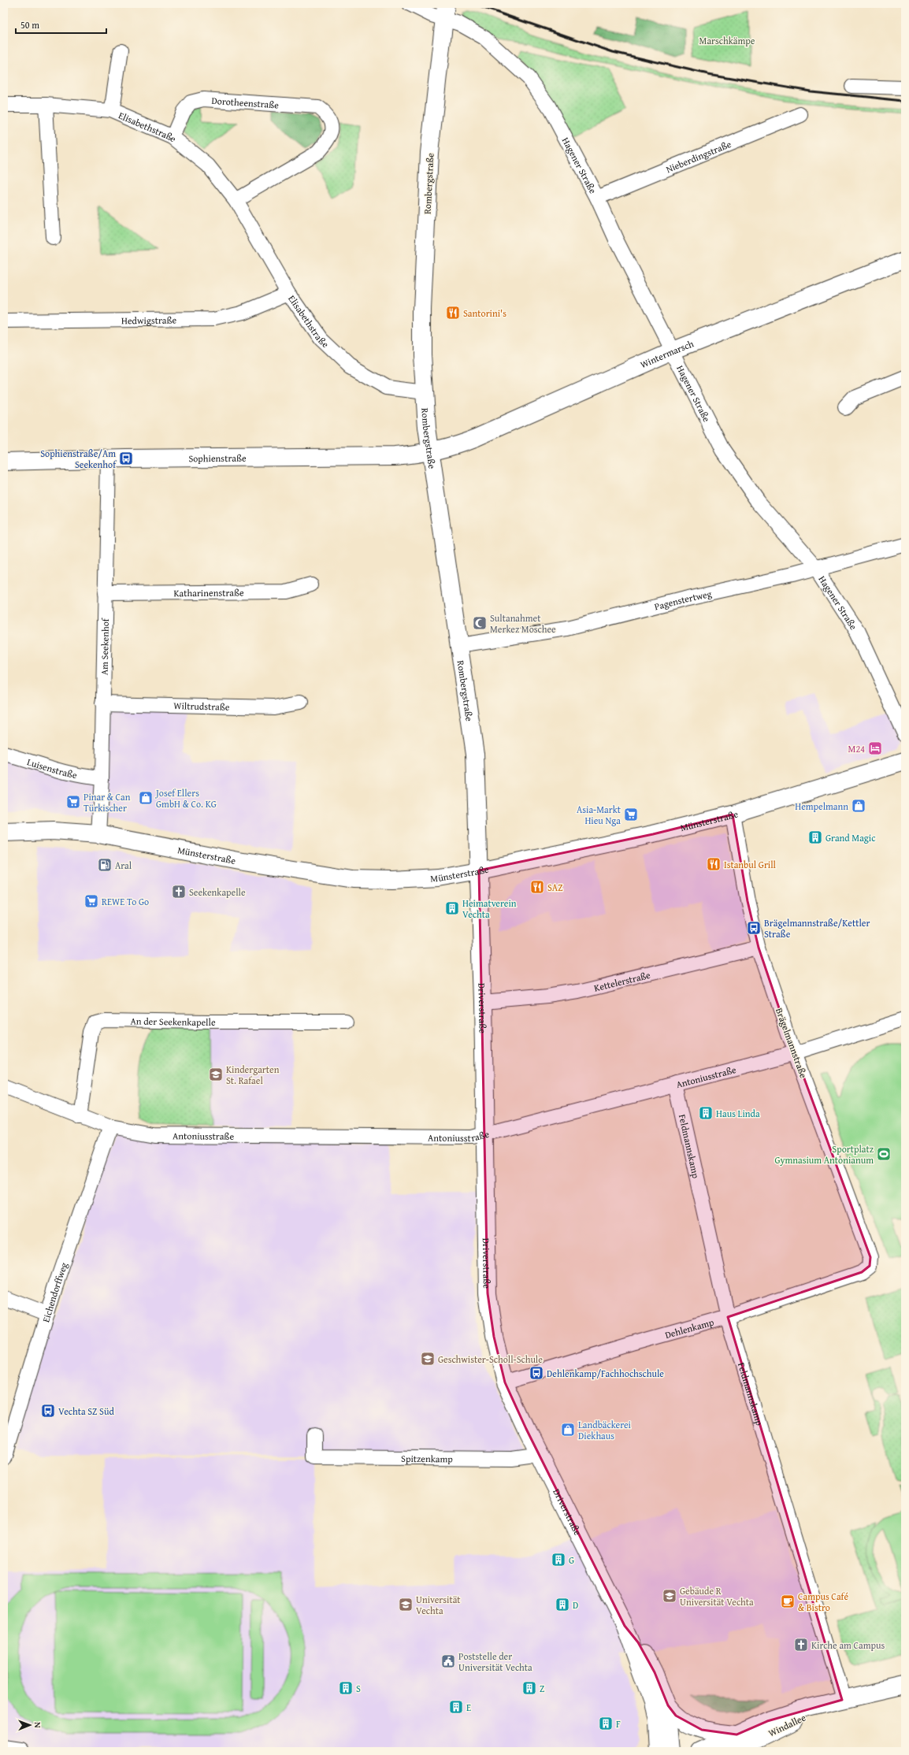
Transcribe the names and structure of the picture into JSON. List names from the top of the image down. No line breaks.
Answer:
{"streets":{"main road":["Rombergstraße","Wintermarsch","Sophienstraße","Münsterstraße","Driverstraße","Windallee"],"street":["Dorotheenstraße","Elisabethstraße","Nieberdingstraße","Hagener Straße","Hedwigstraße","Katharinenstraße","Pagenstertweg","Am Seekenhof","Wiltrudstraße","Luisenstraße","Kettelerstraße","An der Seekenkapelle","Brägelmannstraße","Antoniusstraße","Feldmannskamp","Eichendorffweg","Dehlenkamp","Spitzenkamp"]},"crossings":[["Dorotheenstraße","Elisabethstraße"],["Elisabethstraße","Rombergstraße"],["Elisabethstraße","Hedwigstraße"],["Nieberdingstraße","Hagener Straße"],["Hagener Straße","Rombergstraße"],["Hagener Straße","Wintermarsch"],["Hagener Straße","Pagenstertweg"],["Rombergstraße","Wintermarsch"],["Rombergstraße","Sophienstraße"],["Rombergstraße","Pagenstertweg"],["Rombergstraße","Münsterstraße"],["Rombergstraße","Driverstraße"],["Wintermarsch","Sophienstraße"],["Sophienstraße","Am Seekenhof"],["Katharinenstraße","Am Seekenhof"],["Am Seekenhof","Wiltrudstraße"],["Am Seekenhof","Luisenstraße"],["Am Seekenhof","Münsterstraße"],["Münsterstraße","Driverstraße"],["Münsterstraße","Brägelmannstraße"],["Kettelerstraße","Driverstraße"],["Kettelerstraße","Brägelmannstraße"],["Driverstraße","Antoniusstraße"],["Driverstraße","Dehlenkamp"],["Driverstraße","Spitzenkamp"],["Driverstraße","Windallee"],["An der Seekenkapelle","Antoniusstraße"],["Brägelmannstraße","Antoniusstraße"],["Brägelmannstraße","Dehlenkamp"],["Antoniusstraße","Feldmannskamp"],["Antoniusstraße","Eichendorffweg"],["Feldmannskamp","Dehlenkamp"],["Feldmannskamp","Windallee"]],"parks":["Marschkämpe"],"places":{"restaurant":["Santorini's","Istanbul Grill","SAZ"],"bus stop":["Sophienstraße/Am Seekenhof","Brägelmannstraße/Kettler Straße","Dehlenkamp/Fachhochschule","Vechta SZ Süd"],"mosque":["Sultanahmet Merkez Moschee"],"hotel":["M24"],"shop":["Josef Ellers GmbH & Co. KG","Hempelmann","Landbäckerei Diekhaus"],"supermarket":["Pinar & Can Türkischer","Asia-Markt Hieu Nga","REWE To Go"],"building":["Grand Magic","Heimatverein Vechta","Haus Linda","G","D","S","Z","E","F"],"fuel station":["Aral"],"church":["Seekenkapelle","Kirche am Campus"],"school or university":["Kindergarten St. Rafael","Geschwister-Scholl-Schule","Gebäude R Universität Vechta","Universität Vechta"],"sports":["Sportplatz Gymnasium Antonianum"],"cafe":["Campus Café & Bistro"],"public building":["Poststelle der Universität Vechta"]},"scale_bar":"50 m","north":"right"}
